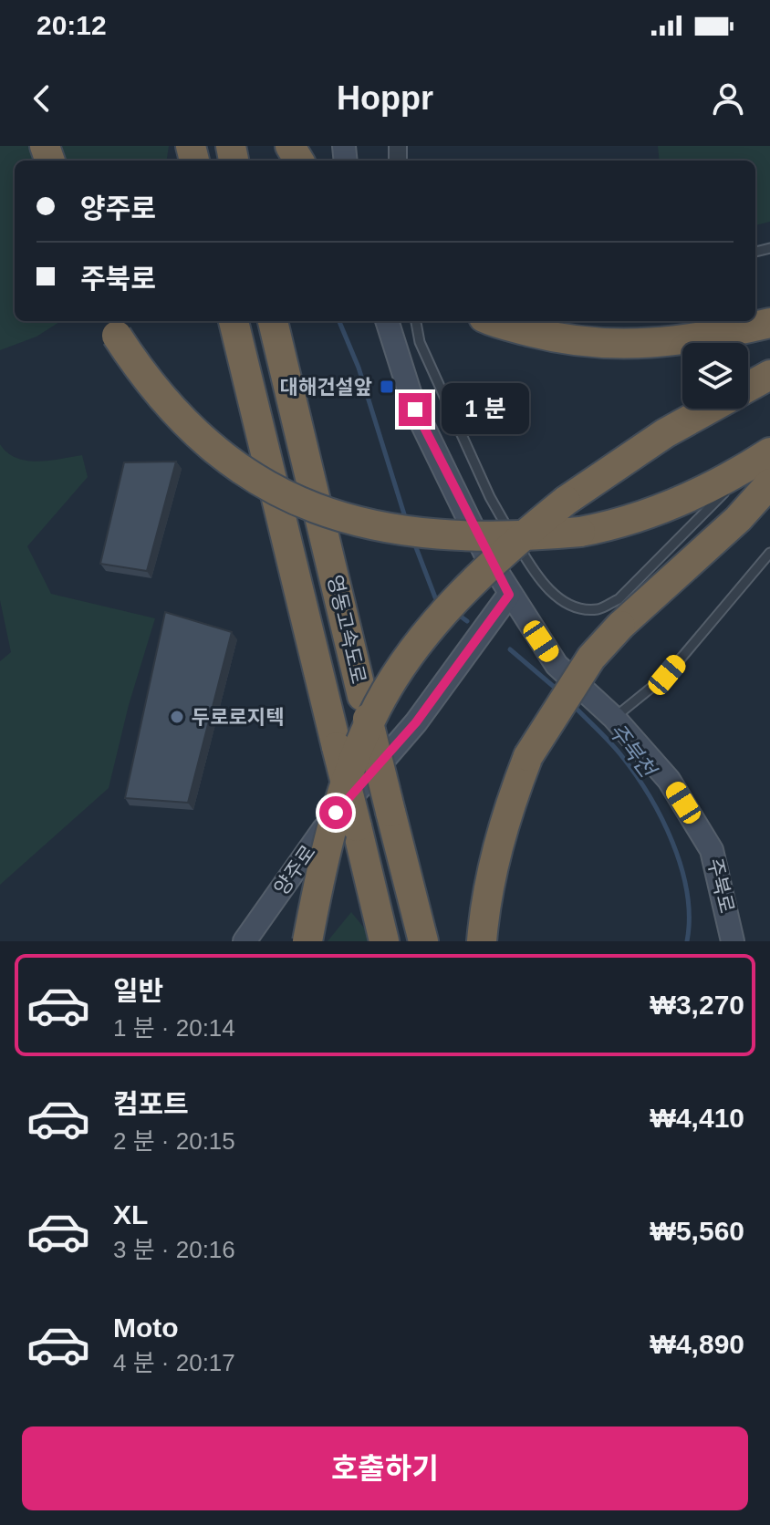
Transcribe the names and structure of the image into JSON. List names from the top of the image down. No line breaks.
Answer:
{"streets":{"highway":["영동고속도로"],"street":["양주로","주북로"]},"crossings":[["양주로","주북로"]],"water":["주북천"],"places":{"transit":["대해건설앞"],"other":["두로로지텍"]},"page":{"status":"20:12","header":"Hoppr","banner":["양주로","주북로"],"bubble":"1 분","list":[{"name":"일반","note":"1 분 · 20:14","value":"₩3,270"},{"name":"컴포트","note":"2 분 · 20:15","value":"₩4,410"},{"name":"XL","note":"3 분 · 20:16","value":"₩5,560"},{"name":"Moto","note":"4 분 · 20:17","value":"₩4,890"}],"buttons":"호출하기"}}
